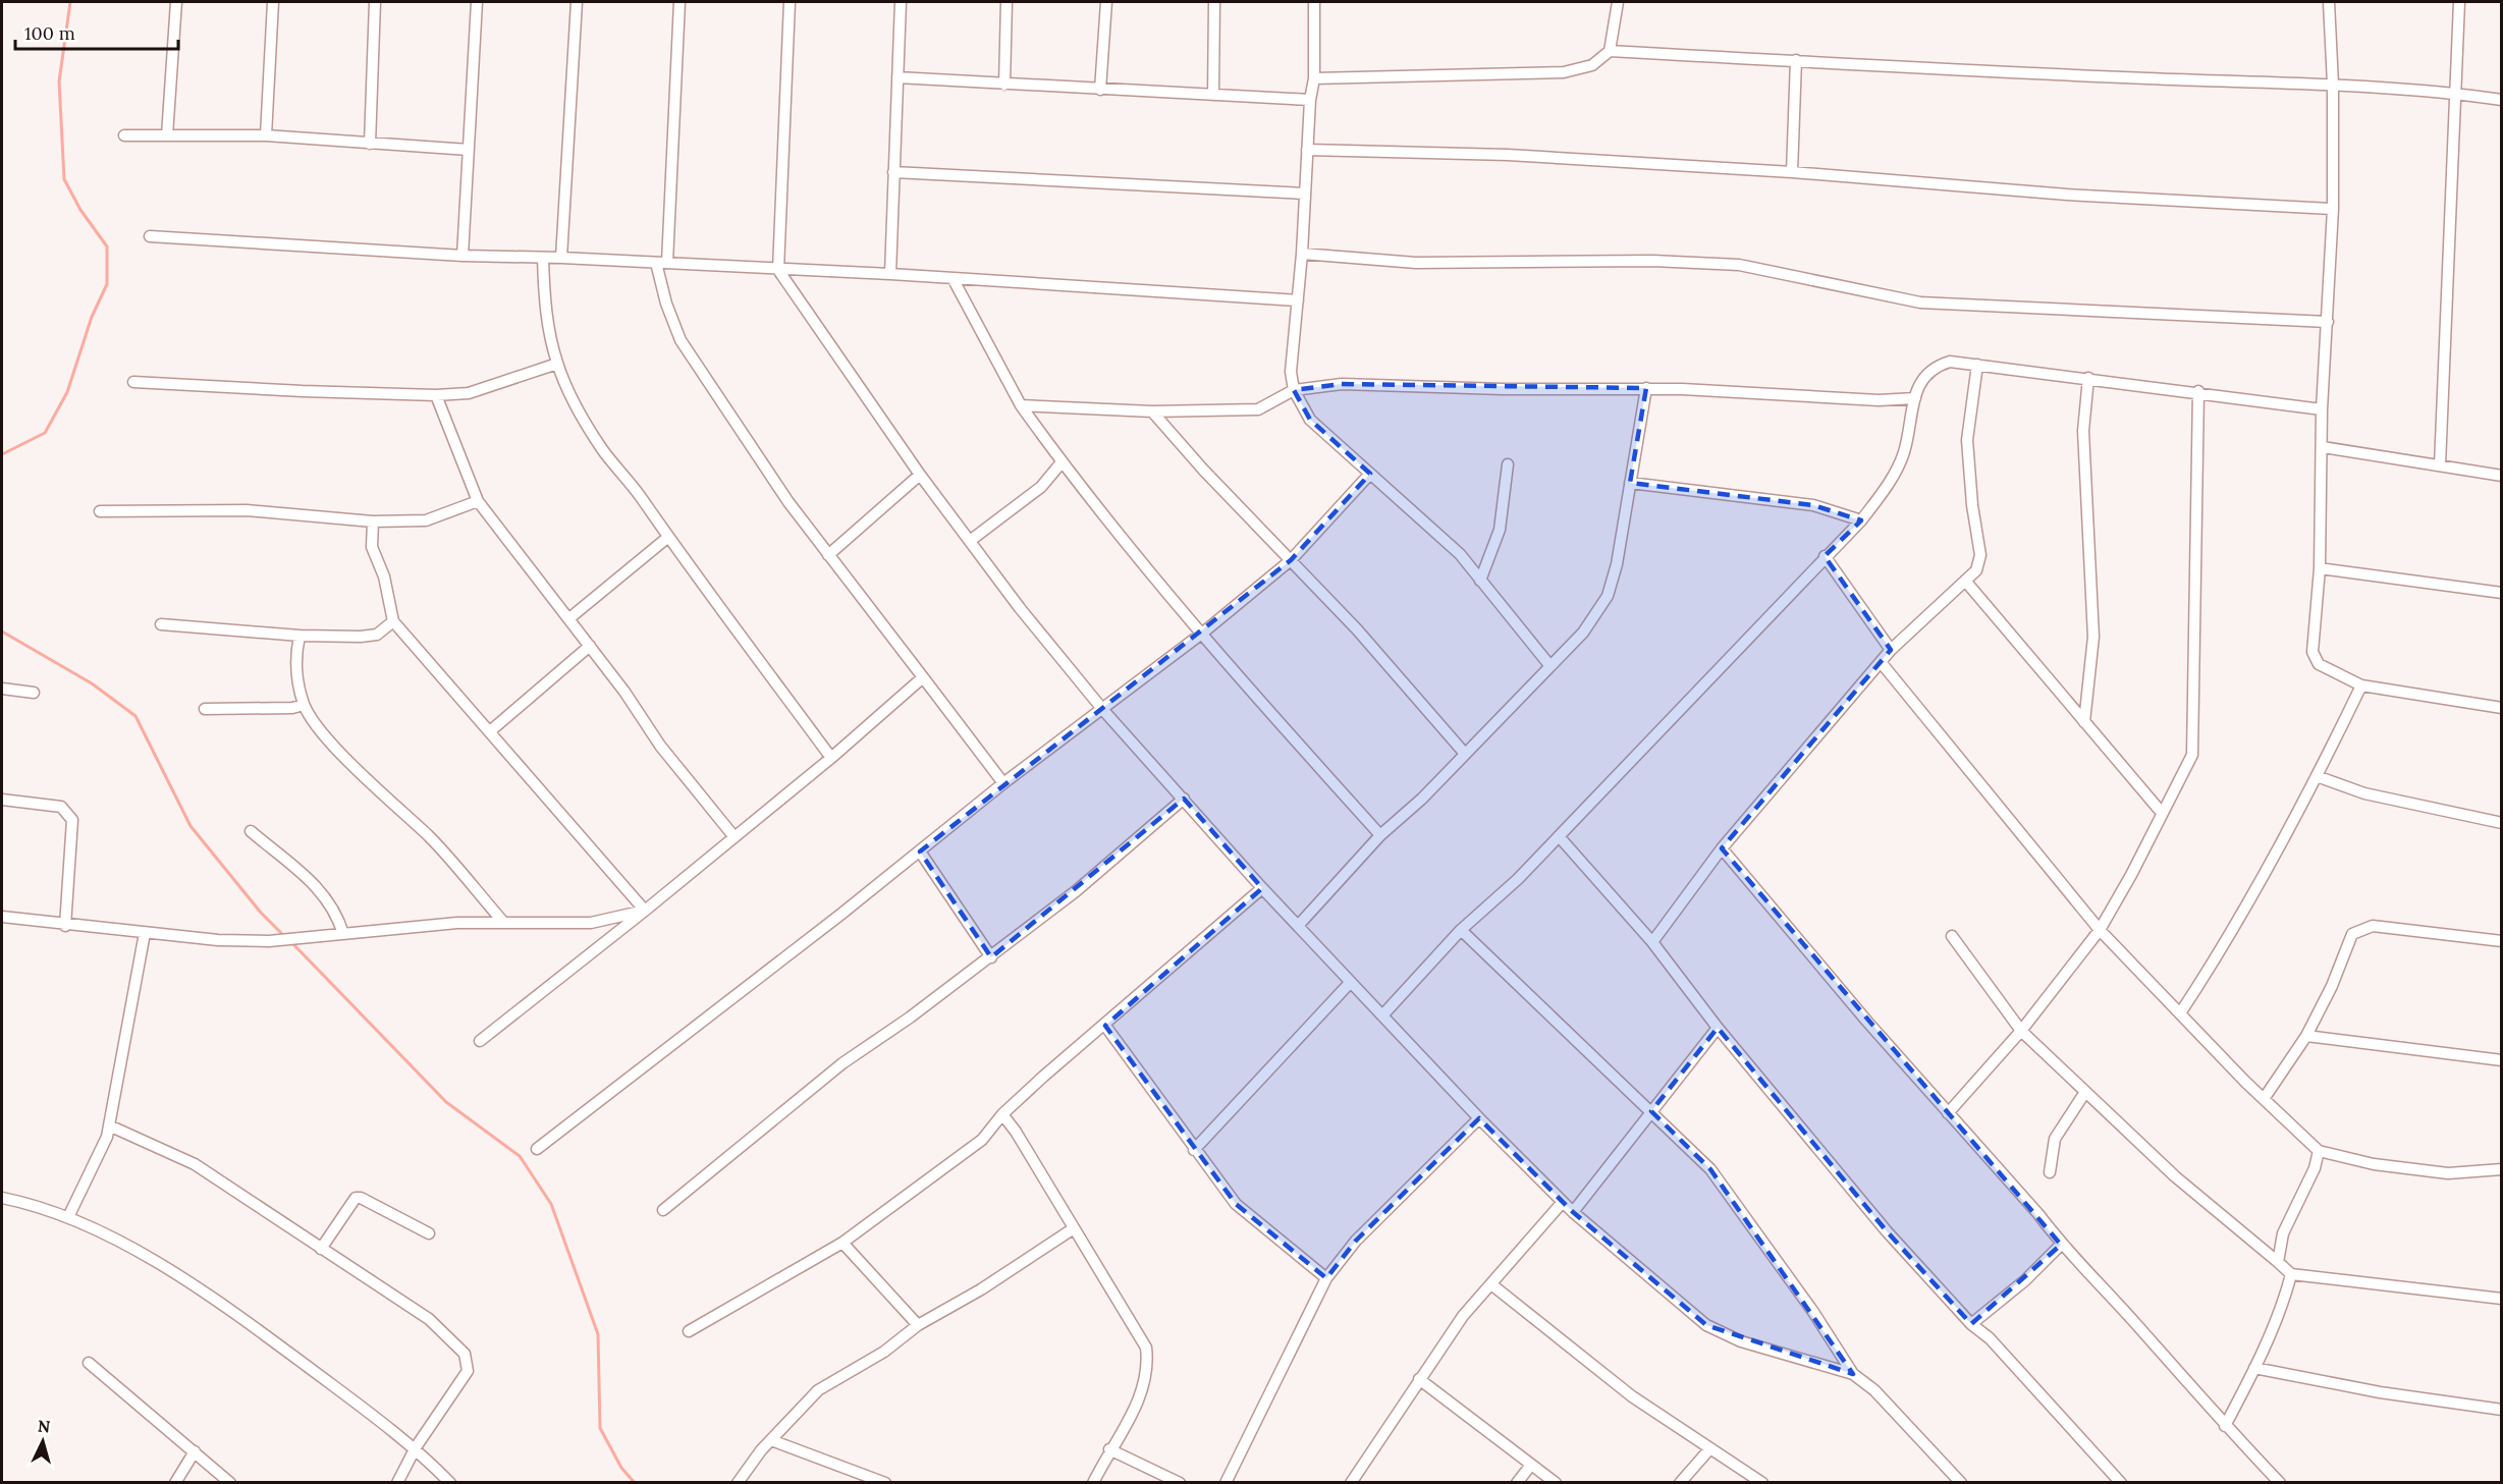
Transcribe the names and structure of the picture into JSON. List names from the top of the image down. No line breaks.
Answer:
{"scale_bar":"100 m","north":"top"}
